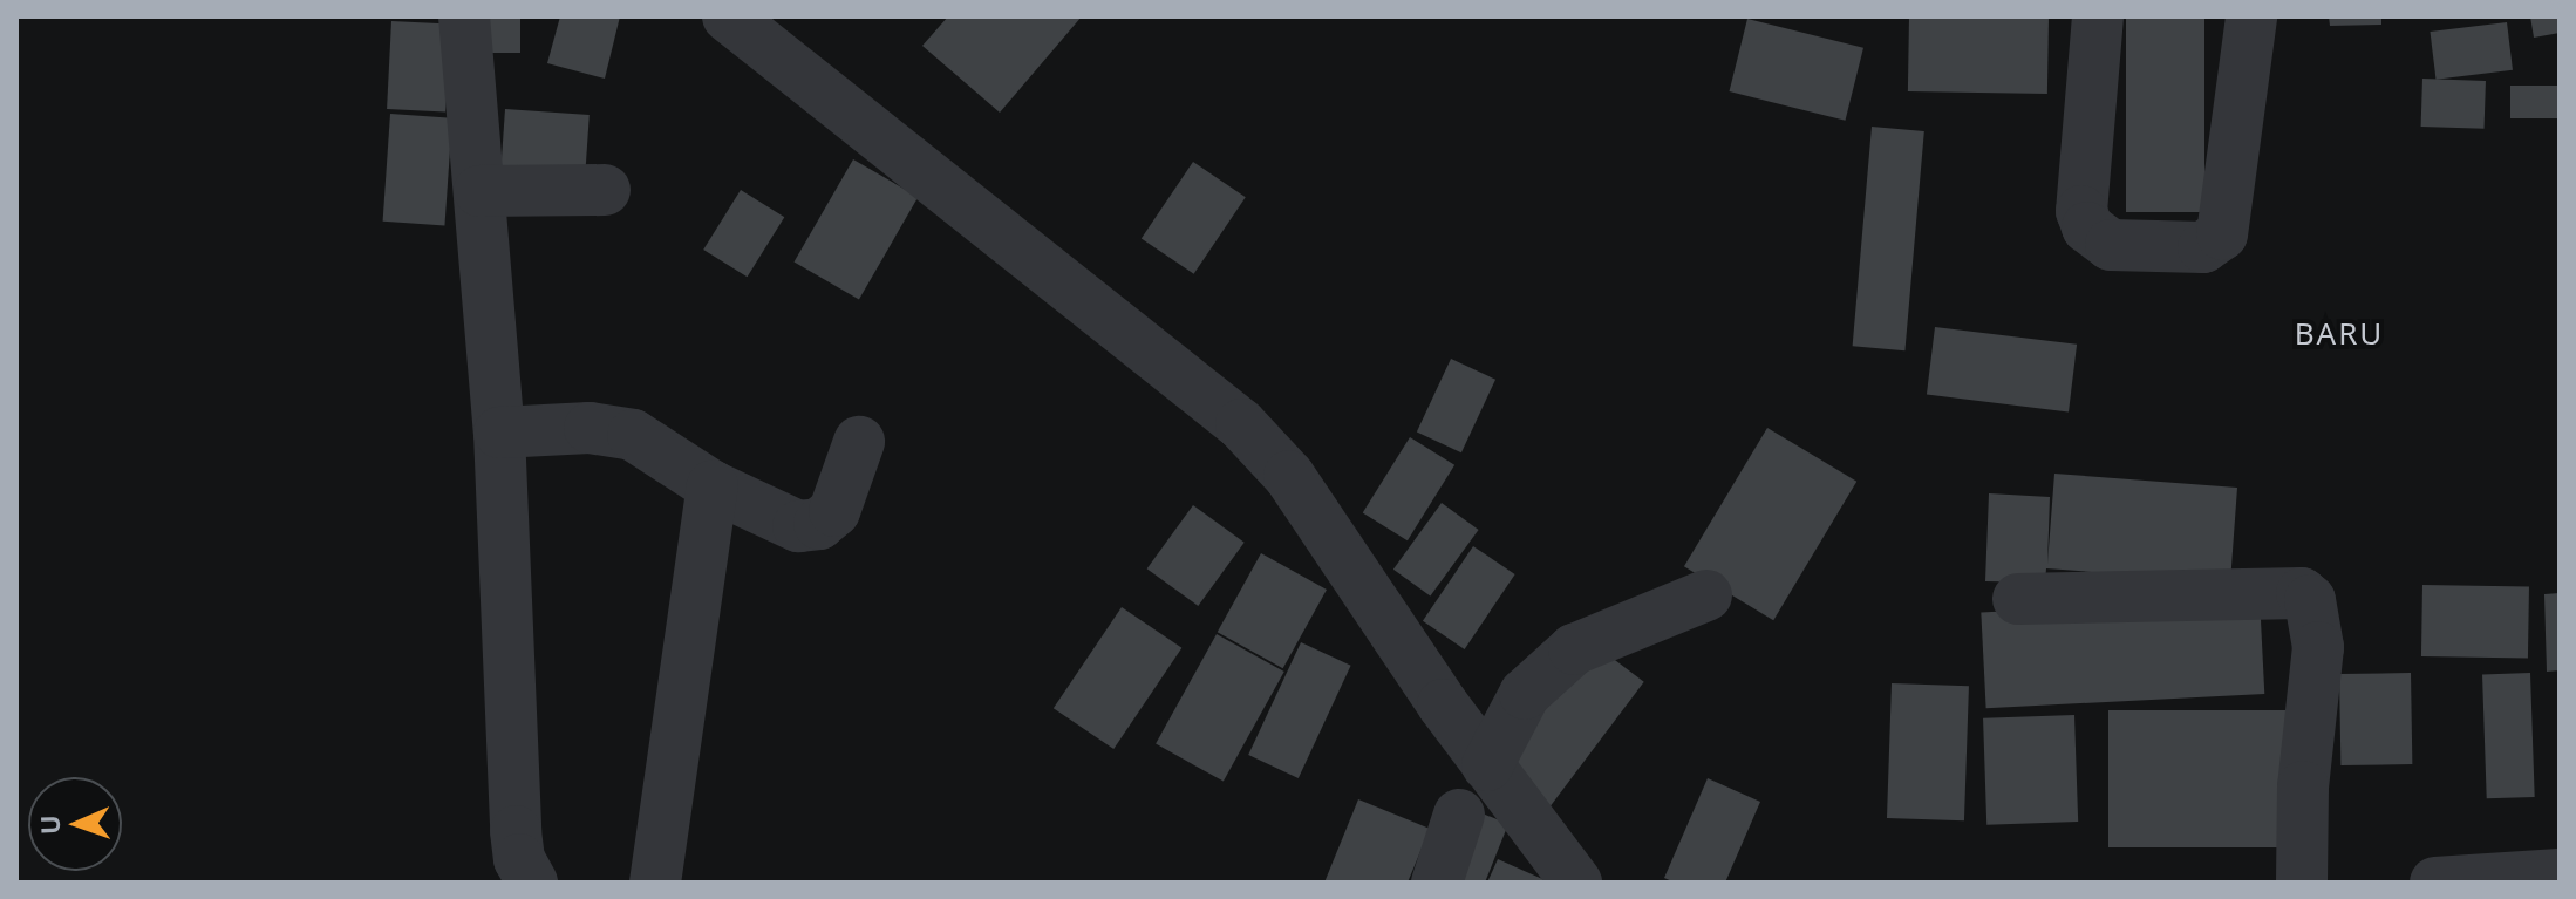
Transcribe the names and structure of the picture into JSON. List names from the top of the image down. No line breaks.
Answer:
{"districts":["BARU"],"north":"left"}
